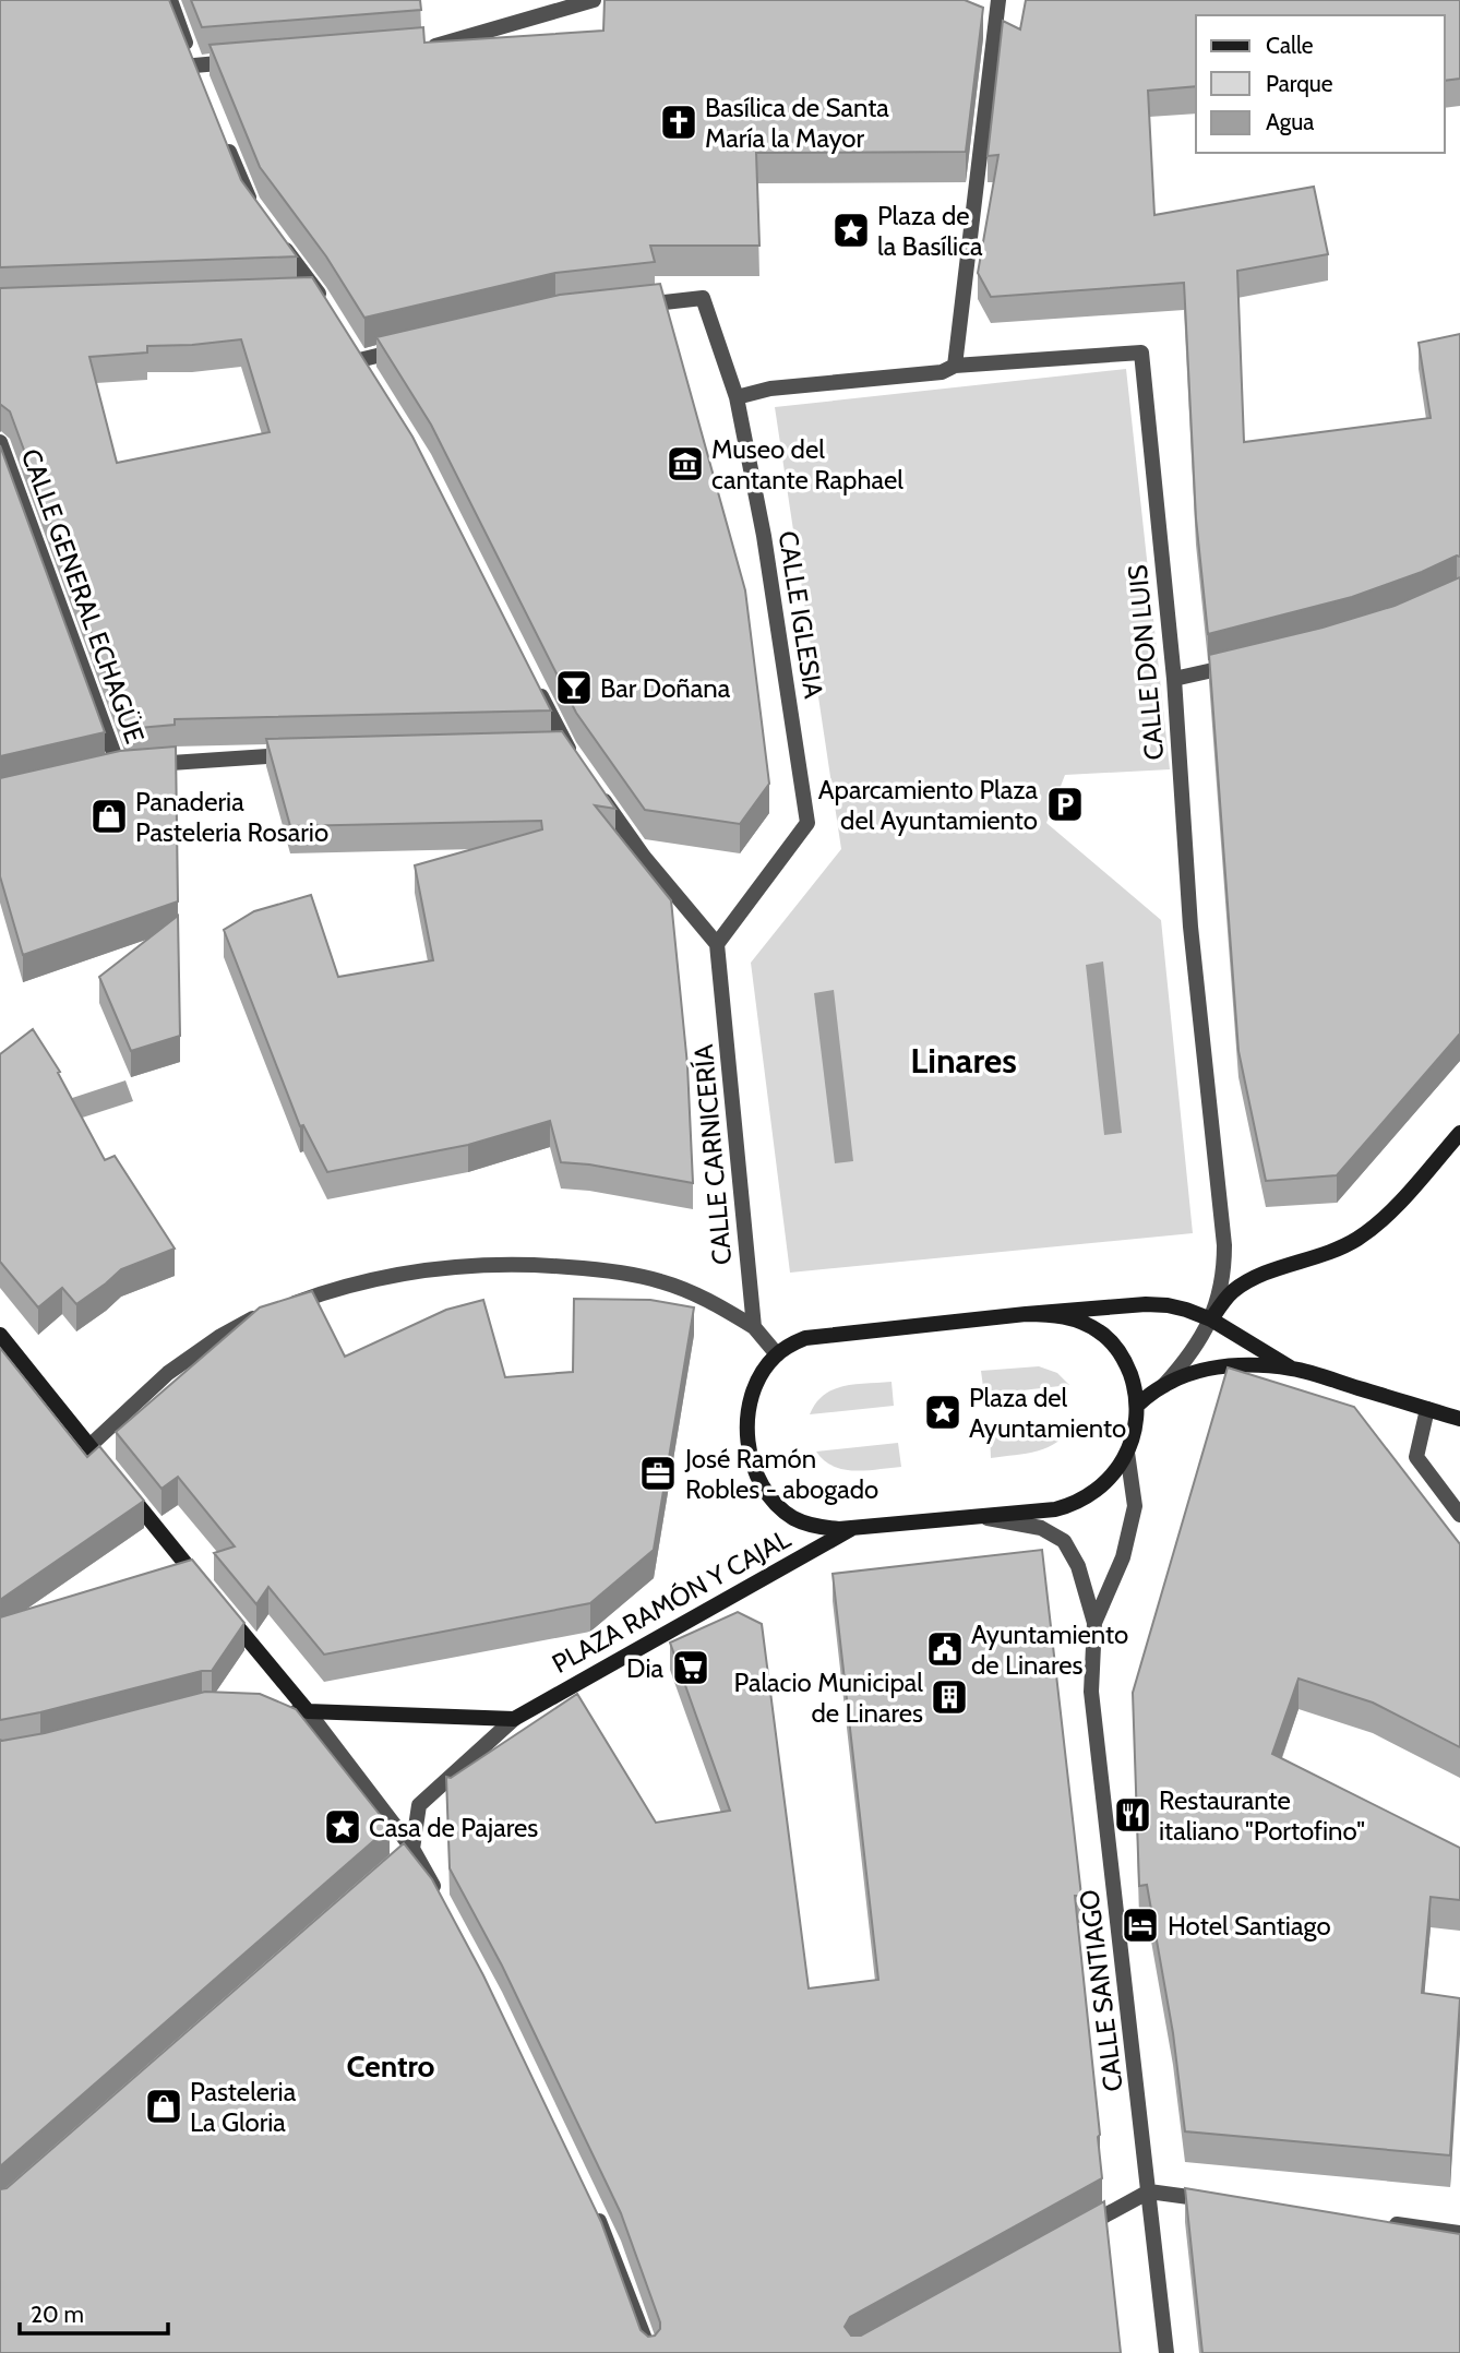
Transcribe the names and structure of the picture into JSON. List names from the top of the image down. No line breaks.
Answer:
{"streets":{"main road":["PLAZA RAMÓN Y CAJAL"],"street":["CALLE GENERAL ECHAGÜE","CALLE IGLESIA","CALLE DON LUIS","CALLE CARNICERÍA","CALLE SANTIAGO"]},"crossings":[["CALLE IGLESIA","CALLE DON LUIS"],["CALLE IGLESIA","CALLE CARNICERÍA"]],"districts":["Linares","Centro"],"places":{"church":["Basílica de Santa María la Mayor"],"place":["Plaza de la Basílica","Plaza del Ayuntamiento","Casa de Pajares"],"museum":["Museo del cantante Raphael"],"bar":["Bar Doñana"],"parking":["Aparcamiento Plaza del Ayuntamiento"],"shop":["Panaderia Pasteleria Rosario","Pasteleria La Gloria"],"office":["José Ramón Robles - abogado"],"public building":["Ayuntamiento de Linares"],"supermarket":["Dia"],"building":["Palacio Municipal de Linares"],"restaurant":["Restaurante italiano \"Portofino\""],"hotel":["Hotel Santiago"]},"legend":["Calle","Parque","Agua"],"scale_bar":"20 m"}
